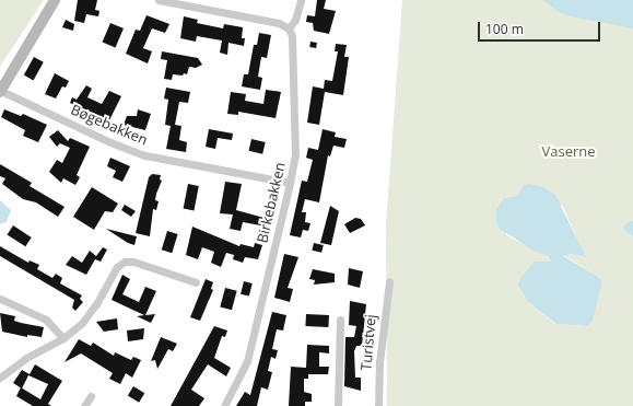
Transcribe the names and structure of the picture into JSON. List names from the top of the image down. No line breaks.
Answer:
{"streets":{"street":["Bøgebakken","Birkebakken","Turistvej"]},"crossings":[["Bøgebakken","Birkebakken"]],"parks":["Vaserne"],"scale_bar":"100 m"}
